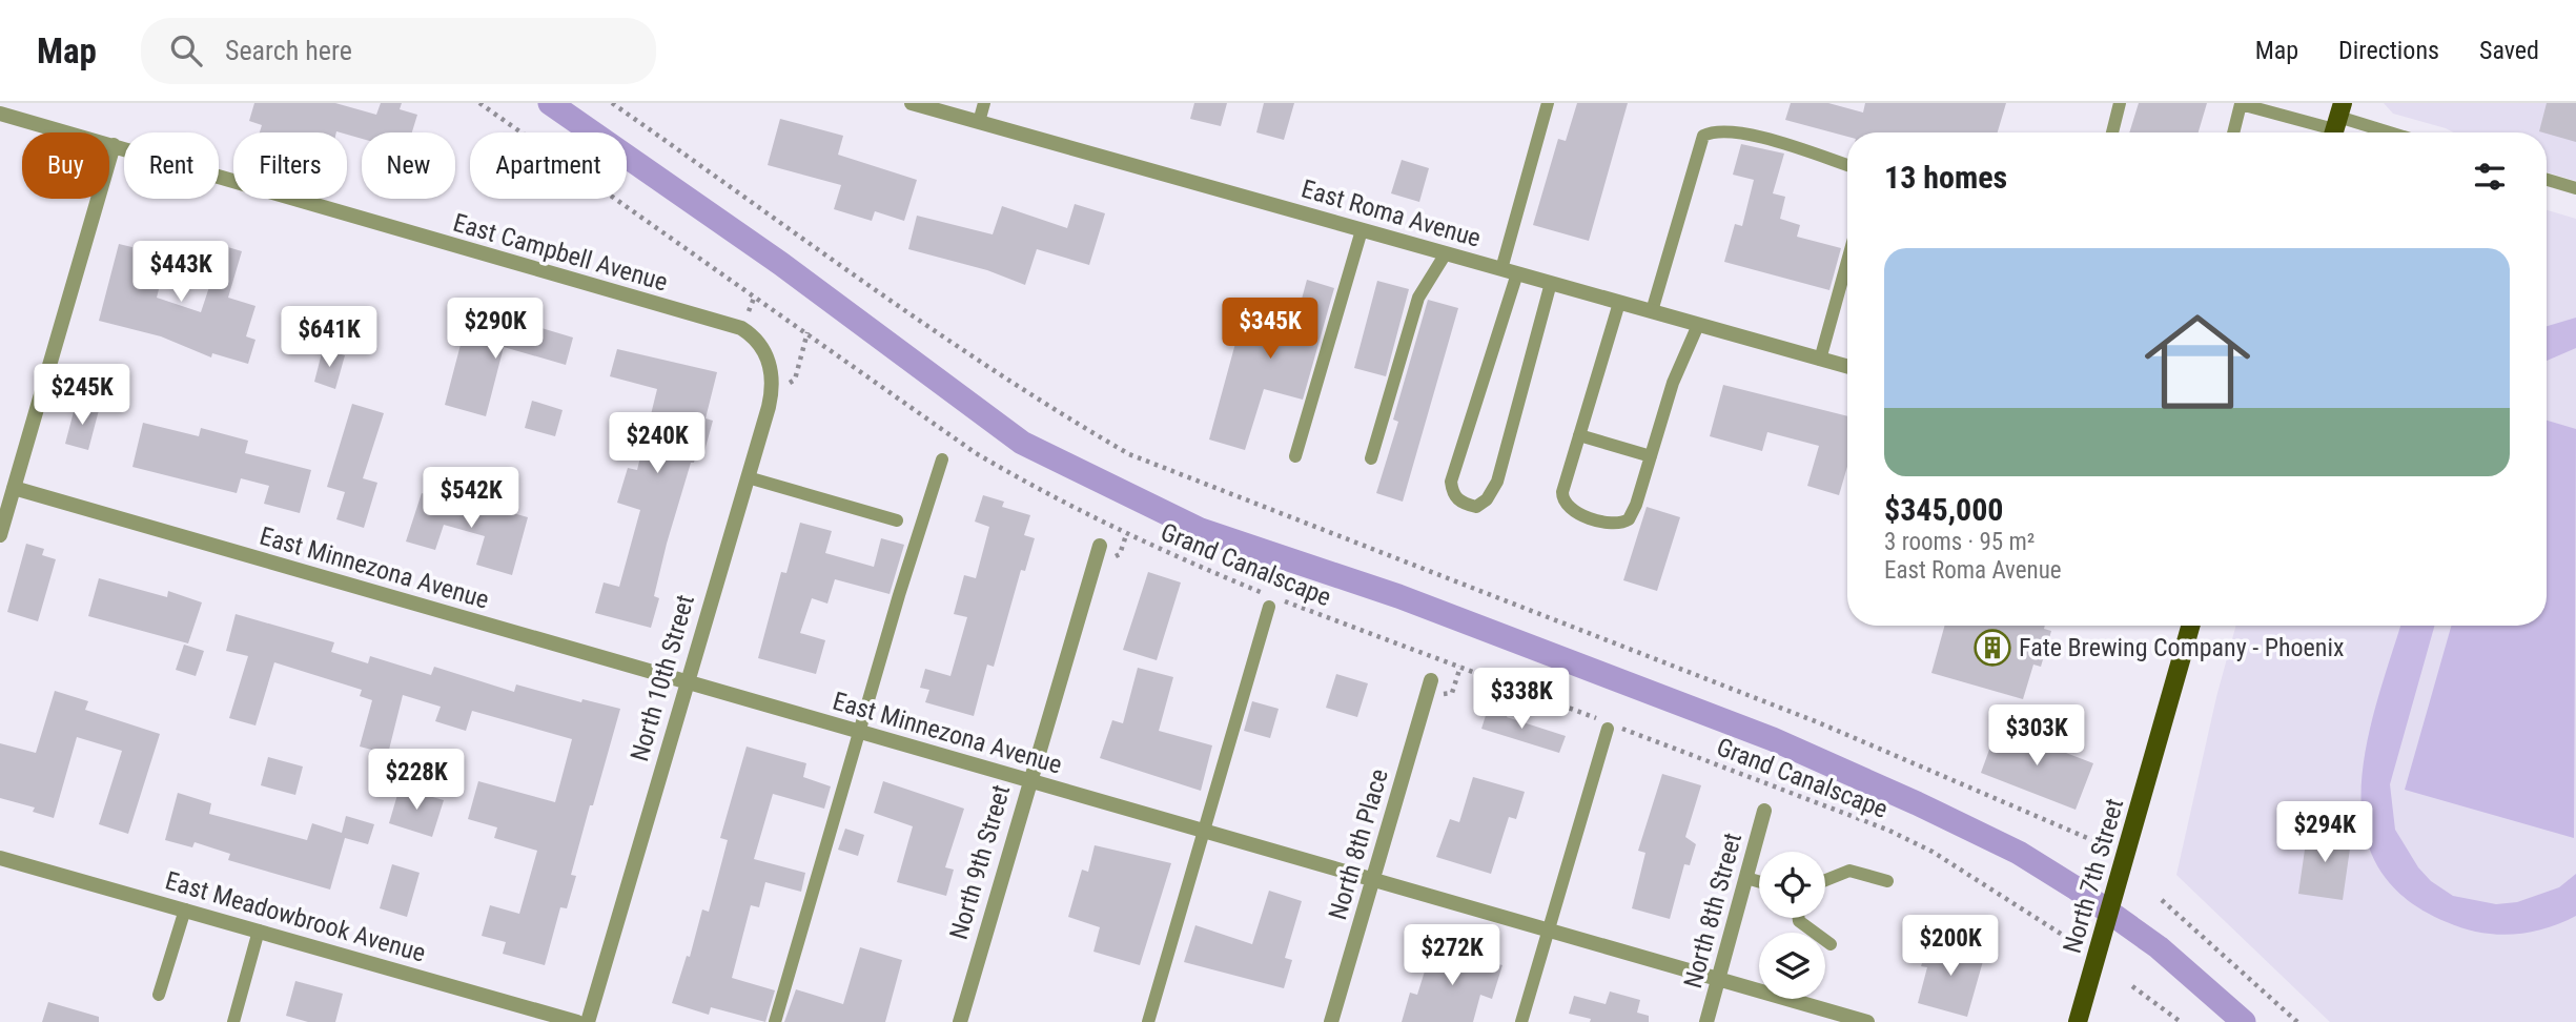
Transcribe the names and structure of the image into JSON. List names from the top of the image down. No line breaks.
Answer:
{"streets":{"main road":["North 7th Street"],"street":["East Roma Avenue","East Campbell Avenue","East Minnezona Avenue","North 10th Street","North 8th Place","North 9th Street","North 8th Street","East Meadowbrook Avenue"],"path":["Grand Canalscape"]},"crossings":[["East Campbell Avenue","North 10th Street"],["East Minnezona Avenue","North 10th Street"],["East Minnezona Avenue","North 8th Place"],["East Minnezona Avenue","North 9th Street"],["East Minnezona Avenue","North 8th Street"]],"places":{"building":["Fate Brewing Company - Phoenix"]},"page":{"header":"Map","search":"Search here","nav":["Map","Directions","Saved"],"chip":["Buy","Rent","Filters","New","Apartment"],"heading":"13 homes","list":[{"name":"$345,000","note":"3 rooms · 95 m² · East Roma Avenue"}],"price":["$443K","$290K","$345K","$641K","$245K","$240K","$542K","$338K","$303K","$228K","$294K","$200K","$272K"]}}
